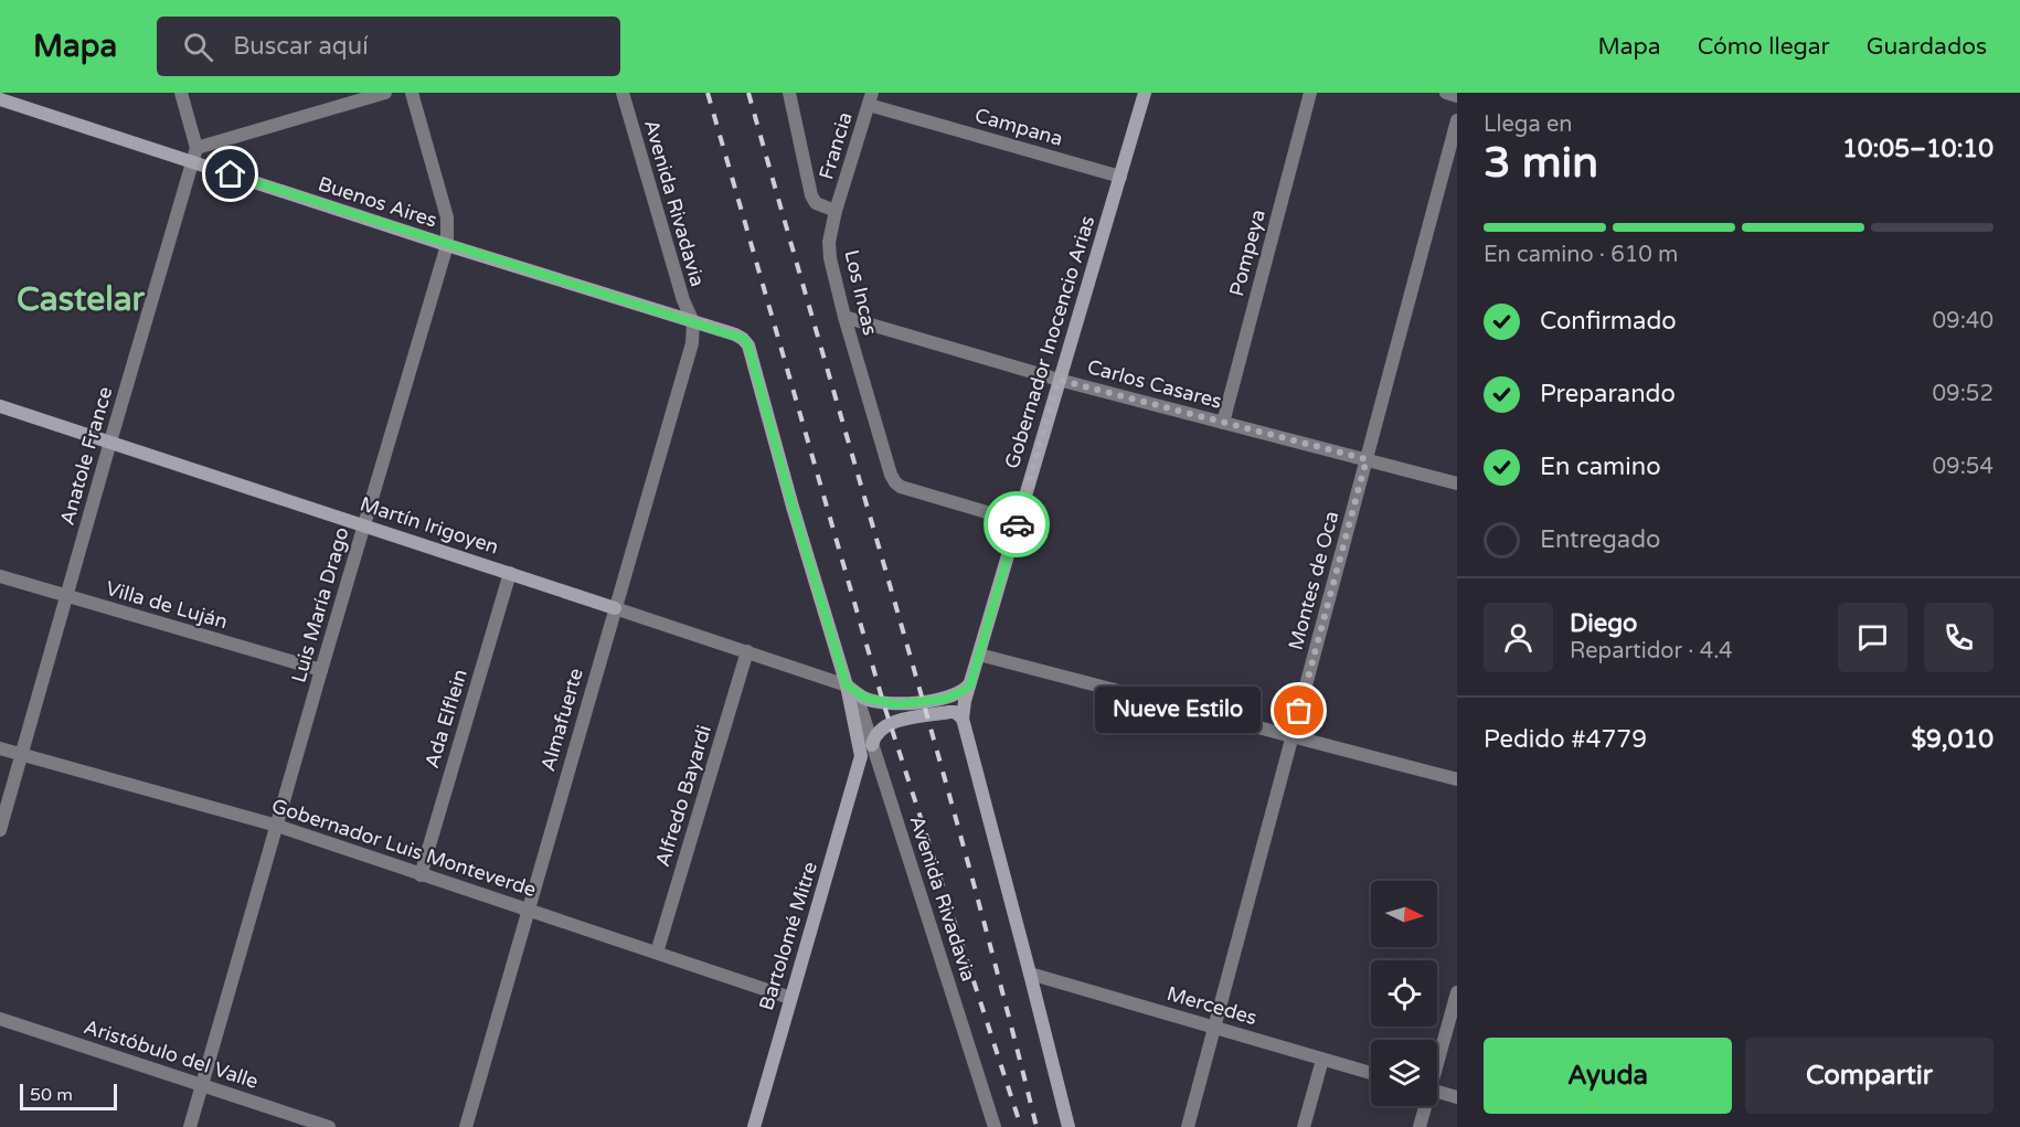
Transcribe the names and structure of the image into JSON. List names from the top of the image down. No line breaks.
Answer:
{"streets":{"street":["Campana","Francia","Buenos Aires","Avenida Rivadavia","Pompeya","Los Incas","Gobernador Inocencio Arias","Carlos Casares","Anatole France","Martín Irigoyen","Montes de Oca","Villa de Luján","Luis María Drago","Ada Elflein","Almafuerte","Alfredo Bayardi","Gobernador Luis Monteverde","Bartolomé Mitre","Mercedes","Aristóbulo del Valle"]},"crossings":[["Campana","Francia"],["Campana","Gobernador Inocencio Arias"],["Francia","Los Incas"],["Buenos Aires","Avenida Rivadavia"],["Buenos Aires","Anatole France"],["Buenos Aires","Luis María Drago"],["Buenos Aires","Almafuerte"],["Avenida Rivadavia","Martín Irigoyen"],["Avenida Rivadavia","Almafuerte"],["Avenida Rivadavia","Bartolomé Mitre"],["Pompeya","Carlos Casares"],["Los Incas","Gobernador Inocencio Arias"],["Los Incas","Carlos Casares"],["Gobernador Inocencio Arias","Carlos Casares"],["Carlos Casares","Montes de Oca"],["Anatole France","Martín Irigoyen"],["Anatole France","Villa de Luján"],["Anatole France","Gobernador Luis Monteverde"],["Martín Irigoyen","Luis María Drago"],["Martín Irigoyen","Ada Elflein"],["Martín Irigoyen","Almafuerte"],["Martín Irigoyen","Alfredo Bayardi"],["Montes de Oca","Mercedes"],["Villa de Luján","Luis María Drago"],["Luis María Drago","Gobernador Luis Monteverde"],["Luis María Drago","Aristóbulo del Valle"],["Ada Elflein","Gobernador Luis Monteverde"],["Almafuerte","Gobernador Luis Monteverde"],["Alfredo Bayardi","Gobernador Luis Monteverde"],["Gobernador Luis Monteverde","Bartolomé Mitre"]],"districts":["Castelar"],"places":["Nueve Estilo"],"scale_bar":"50 m","north":"right","page":{"header":"Mapa","search":"Buscar aquí","nav":["Mapa","Cómo llegar","Guardados"],"heading":["3 min","Llega en","10:05–10:10"],"panel":["Diego","Repartidor · 4.4","Pedido #4779","$9,010"],"bar":"En camino · 610 m","list":[["Confirmado","09:40"],["Preparando","09:52"],["En camino","09:54"],"Entregado"],"bubble":"Nueve Estilo","buttons":["Ayuda","Compartir"],"scale":"50 m"}}
